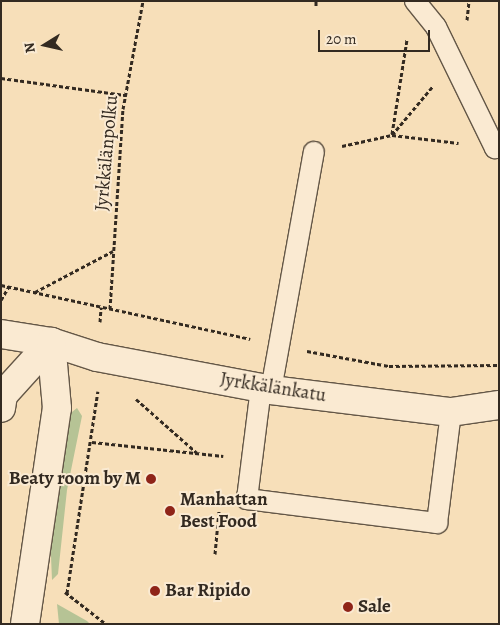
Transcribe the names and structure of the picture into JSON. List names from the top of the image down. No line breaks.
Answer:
{"streets":{"street":["Jyrkkälänkatu"],"path":["Jyrkkälänpolku"]},"places":["Beaty room by M","Manhattan Best Food","Bar Ripido","Sale"],"scale_bar":"20 m","north":"left"}
